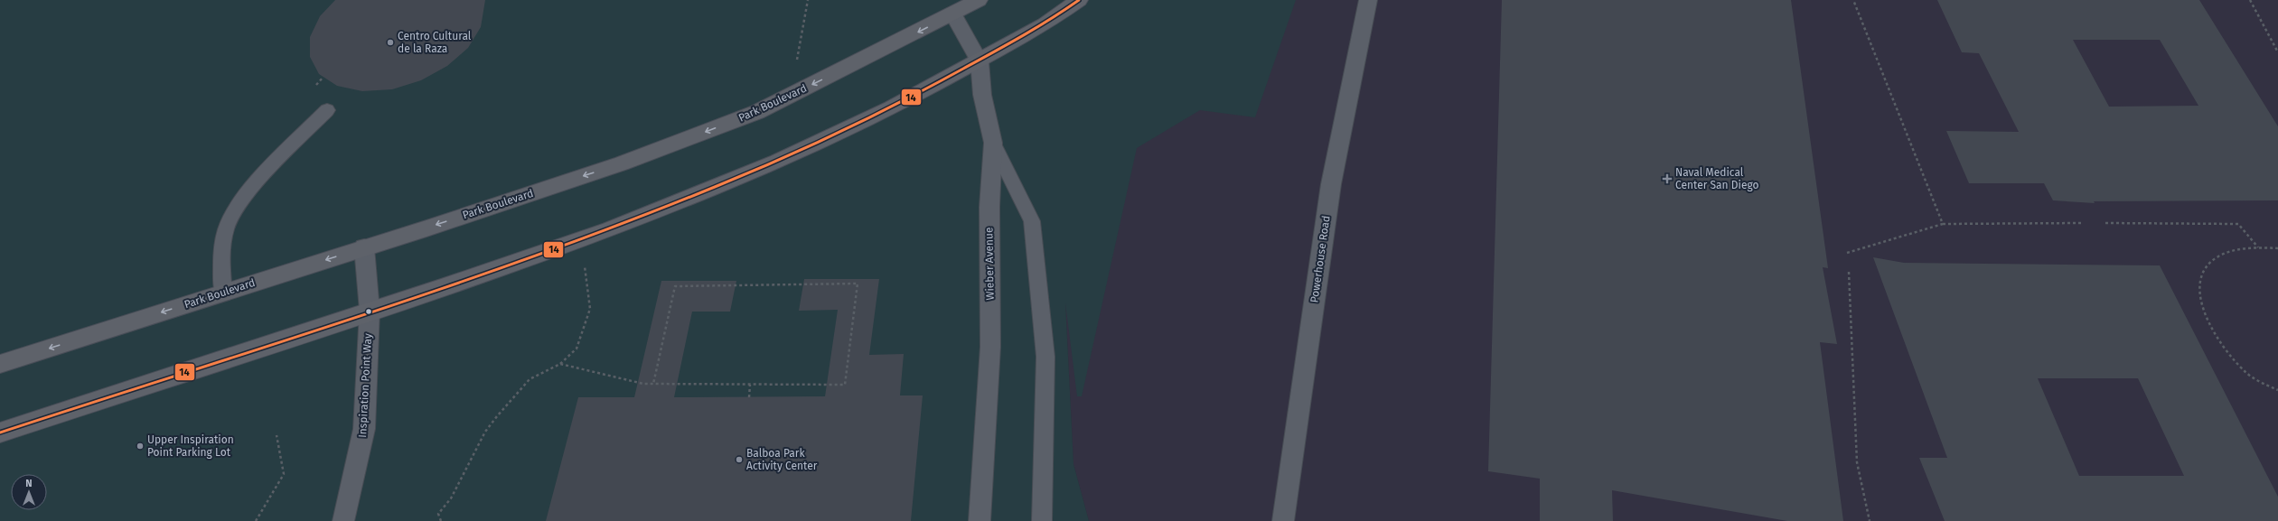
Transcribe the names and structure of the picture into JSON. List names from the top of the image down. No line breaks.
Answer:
{"streets":{"main road":["Park Boulevard"],"street":["Powerhouse Road","Wieber Avenue","Inspiration Point Way"]},"crossings":[["Park Boulevard","Wieber Avenue"],["Park Boulevard","Inspiration Point Way"]],"places":{"other":["Centro Cultural de la Raza","Upper Inspiration Point Parking Lot","Balboa Park Activity Center"],"health":["Naval Medical Center San Diego"]},"lines":["transit line 14"],"north":"top"}
